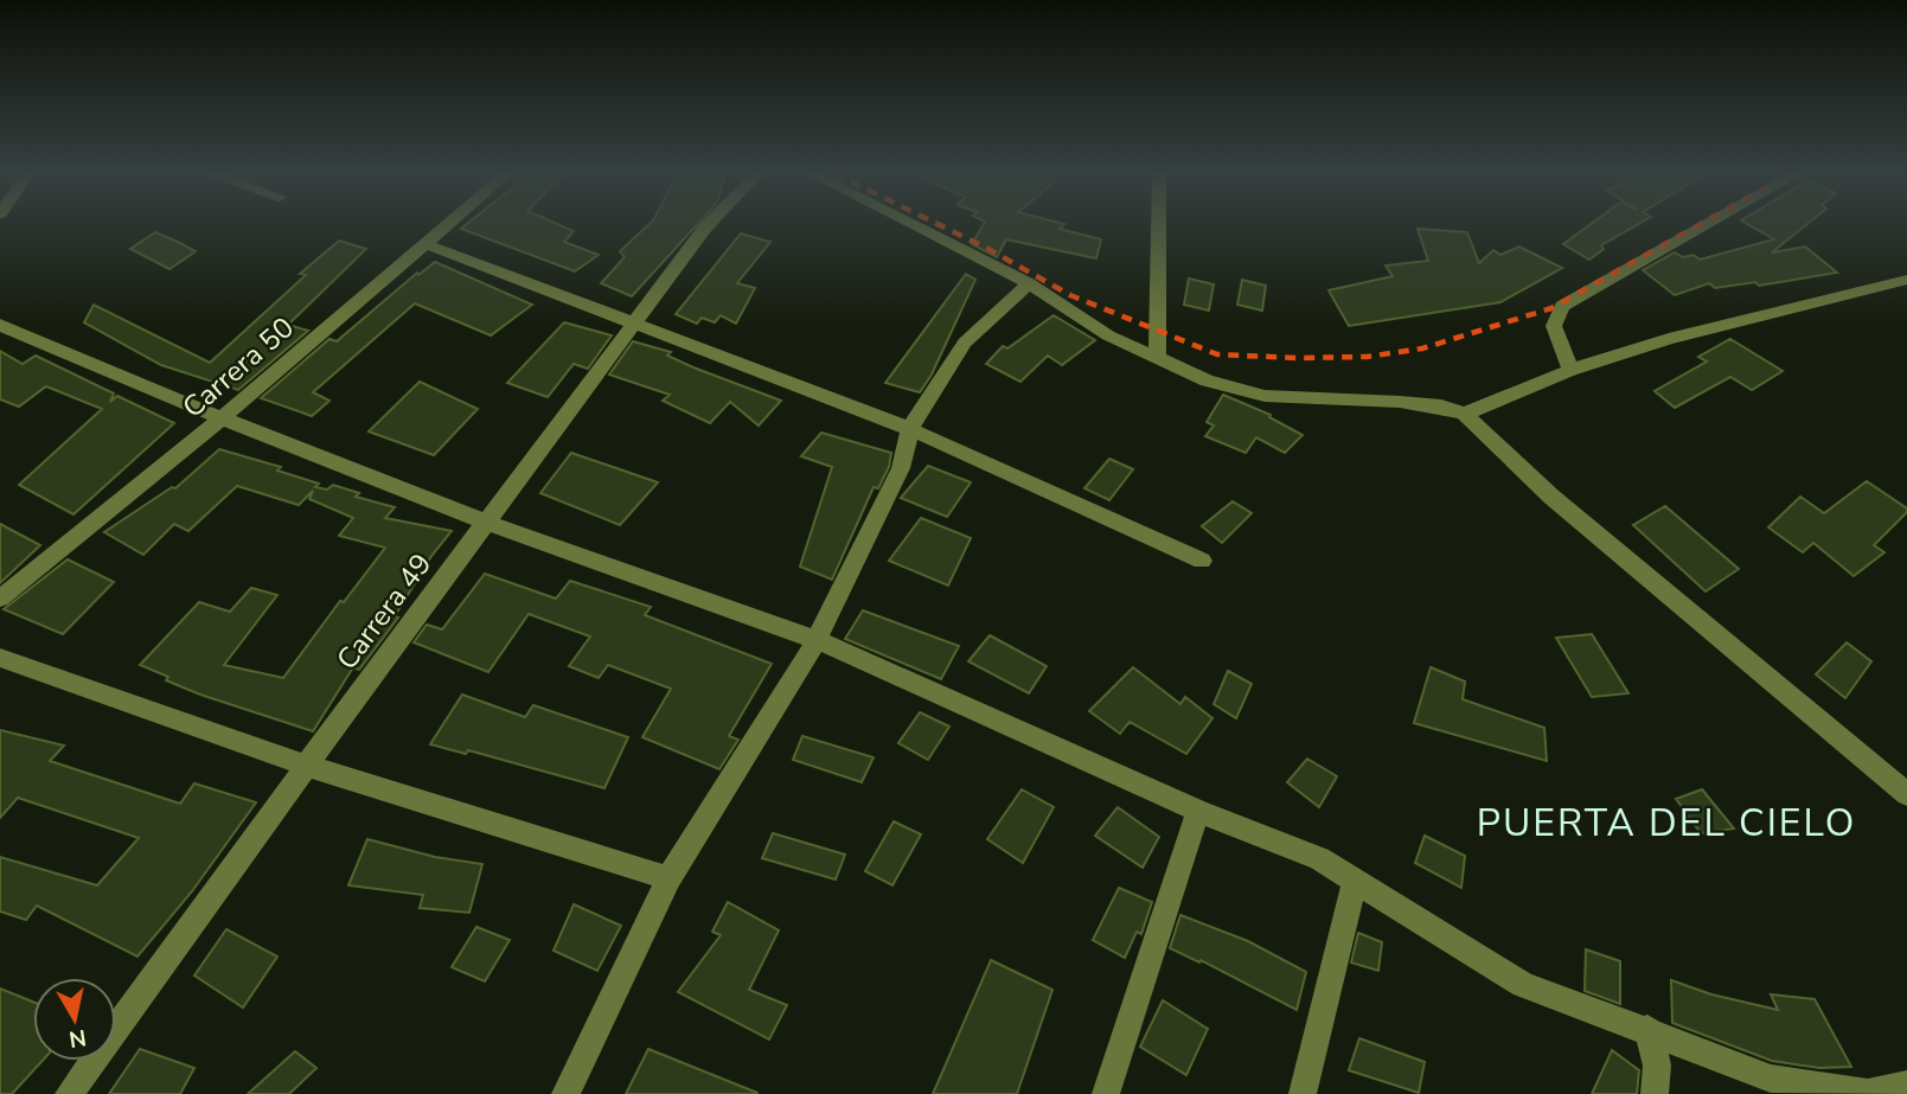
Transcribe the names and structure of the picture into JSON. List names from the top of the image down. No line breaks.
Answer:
{"streets":{"street":["Carrera 50","Carrera 49"]},"districts":["PUERTA DEL CIELO"],"north":"bottom"}
